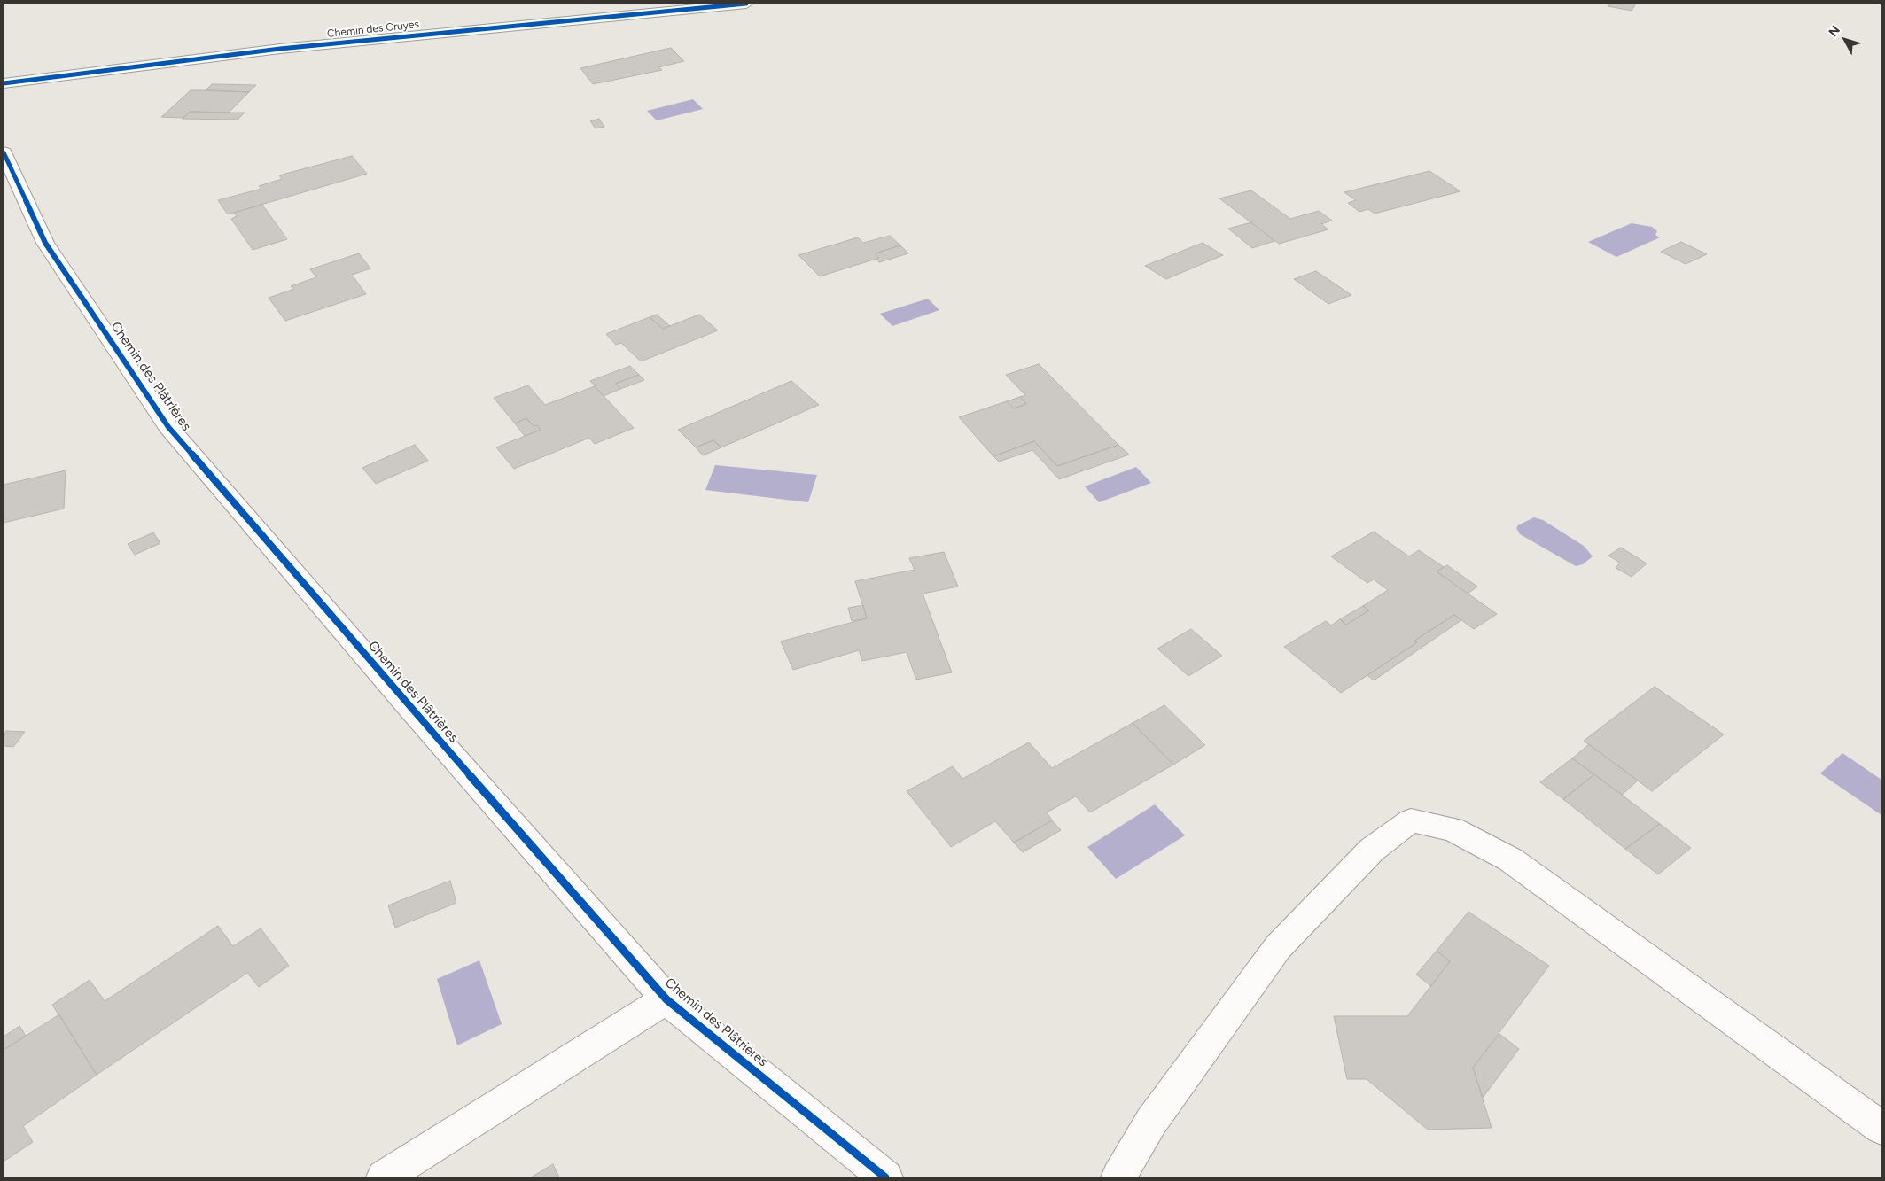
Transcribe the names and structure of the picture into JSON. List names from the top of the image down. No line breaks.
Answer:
{"streets":{"street":["Chemin des Cruyes","Chemin des Plâtrières"]},"north":"top left"}
